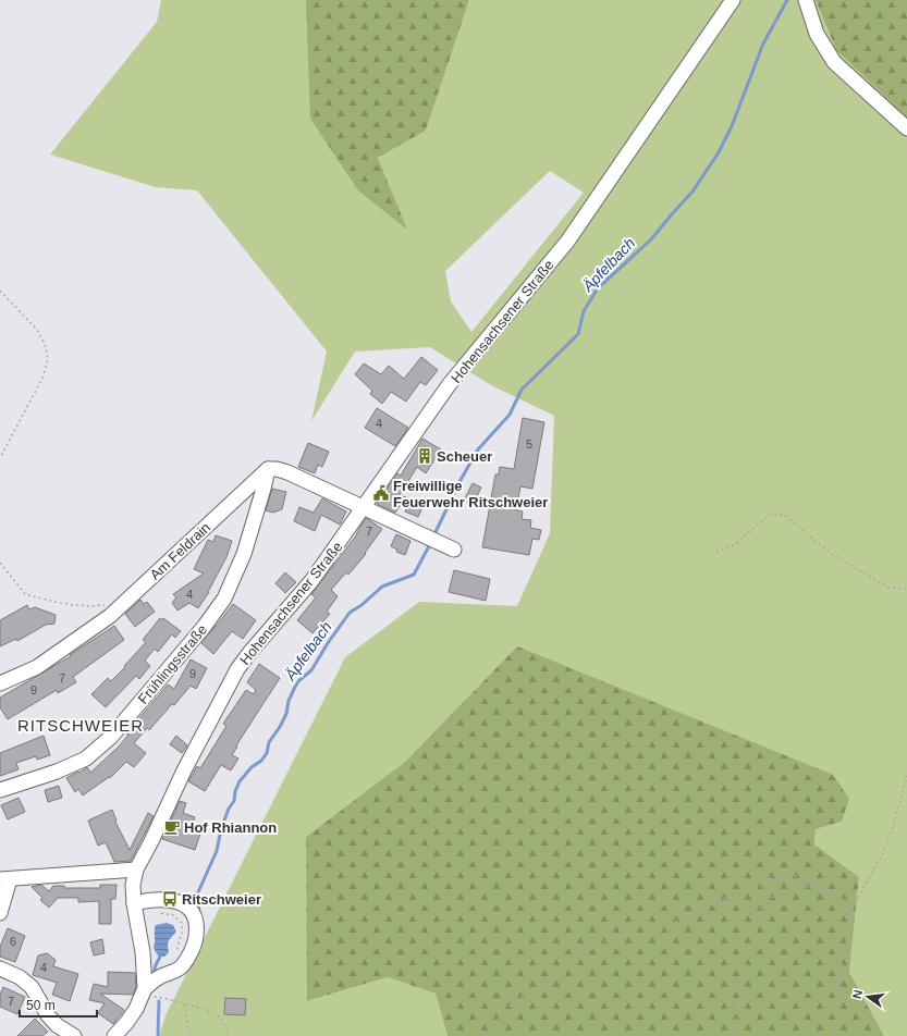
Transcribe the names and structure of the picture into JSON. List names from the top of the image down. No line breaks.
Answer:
{"streets":{"street":["Hohensachsener Straße","Am Feldrain","Frühlingsstraße"]},"crossings":[["Am Feldrain","Frühlingsstraße"]],"districts":["RITSCHWEIER"],"water":["Äpfelbach"],"places":{"building":["Scheuer"],"public building":["Freiwillige Feuerwehr Ritschweier"],"cafe":["Hof Rhiannon"],"bus stop":["Ritschweier"]},"house_numbers":["4","5","7","4","9","7","9","6","4","7"],"scale_bar":"50 m","north":"left"}
